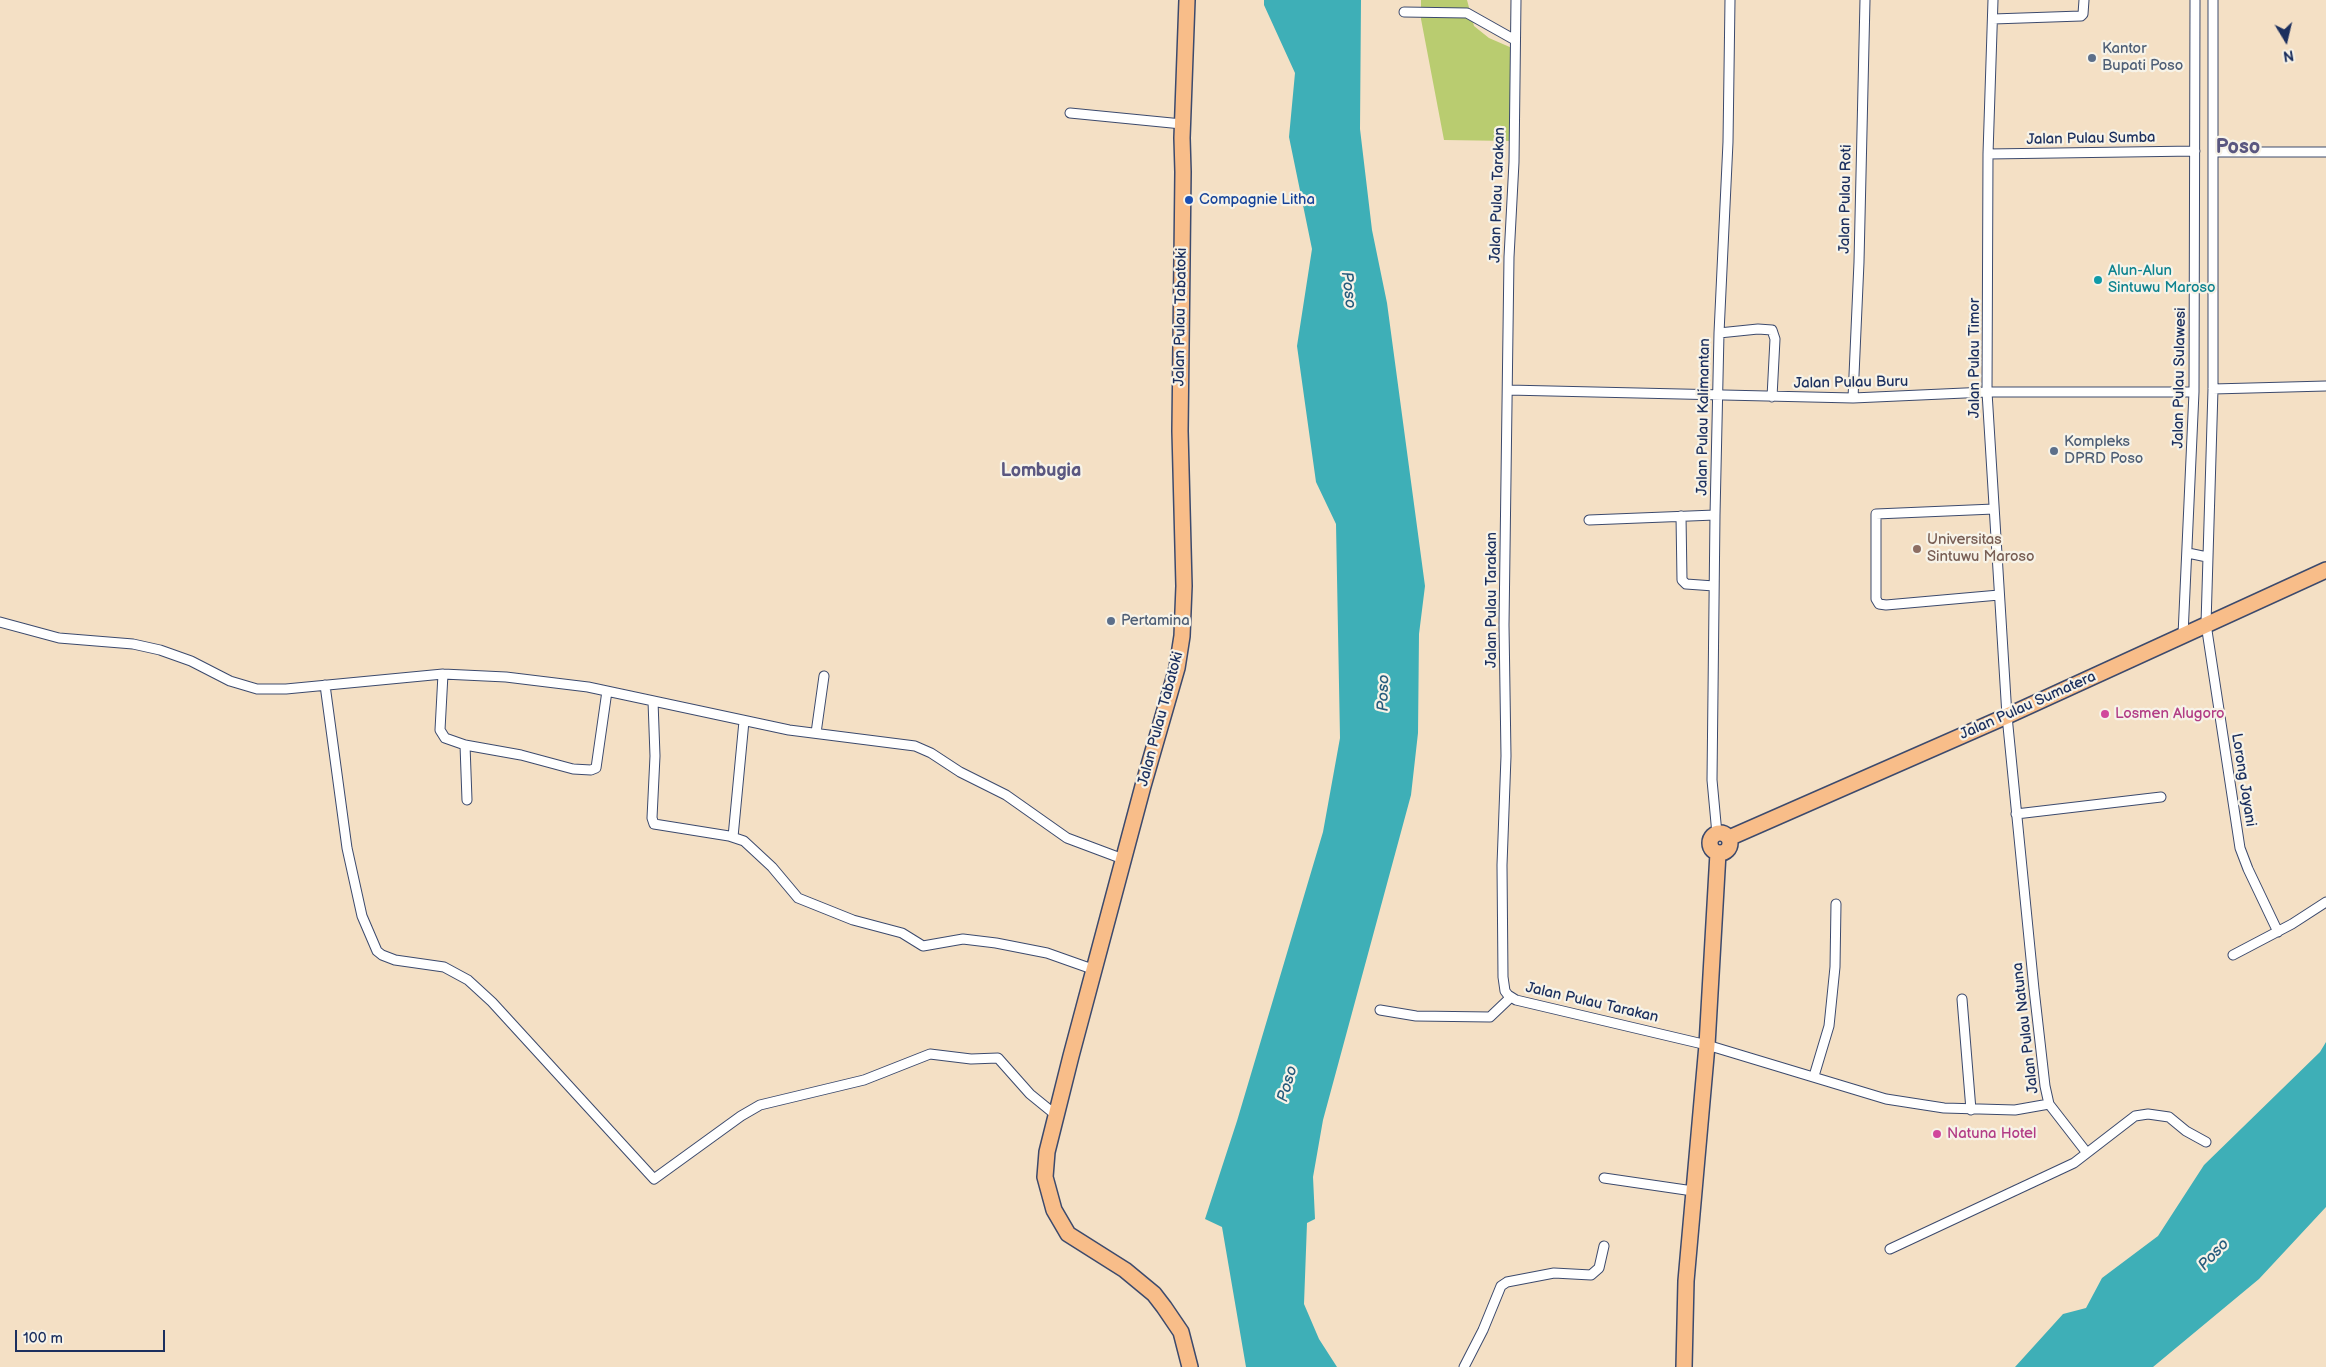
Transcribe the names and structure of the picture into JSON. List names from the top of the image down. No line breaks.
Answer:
{"streets":{"highway":["Jalan Pulau Tabatoki","Jalan Pulau Sumatera"],"street":["Jalan Pulau Sumba","Jalan Pulau Tarakan","Jalan Pulau Roti","Jalan Pulau Timor","Jalan Pulau Sulawesi","Jalan Pulau Buru","Jalan Pulau Kalimantan","Lorong Jayani","Jalan Pulau Natuna"]},"crossings":[["Jalan Pulau Sumba","Jalan Pulau Timor"],["Jalan Pulau Sumba","Jalan Pulau Sulawesi"],["Jalan Pulau Tarakan","Jalan Pulau Buru"],["Jalan Pulau Tarakan","Jalan Pulau Natuna"],["Jalan Pulau Roti","Jalan Pulau Buru"],["Jalan Pulau Timor","Jalan Pulau Buru"],["Jalan Pulau Timor","Jalan Pulau Sumatera"],["Jalan Pulau Timor","Jalan Pulau Natuna"],["Jalan Pulau Sulawesi","Jalan Pulau Buru"],["Jalan Pulau Sulawesi","Jalan Pulau Sumatera"],["Jalan Pulau Buru","Jalan Pulau Kalimantan"],["Jalan Pulau Kalimantan","Jalan Pulau Sumatera"],["Jalan Pulau Sumatera","Lorong Jayani"],["Jalan Pulau Sumatera","Jalan Pulau Natuna"]],"districts":["Poso","Lombugia"],"water":["Poso"],"places":["Kantor Bupati Poso","Compagnie Litha","Alun-Alun Sintuwu Maroso","Kompleks DPRD Poso","Universitas Sintuwu Maroso","Pertamina","Losmen Alugoro","Natuna Hotel"],"scale_bar":"100 m","north":"bottom"}
